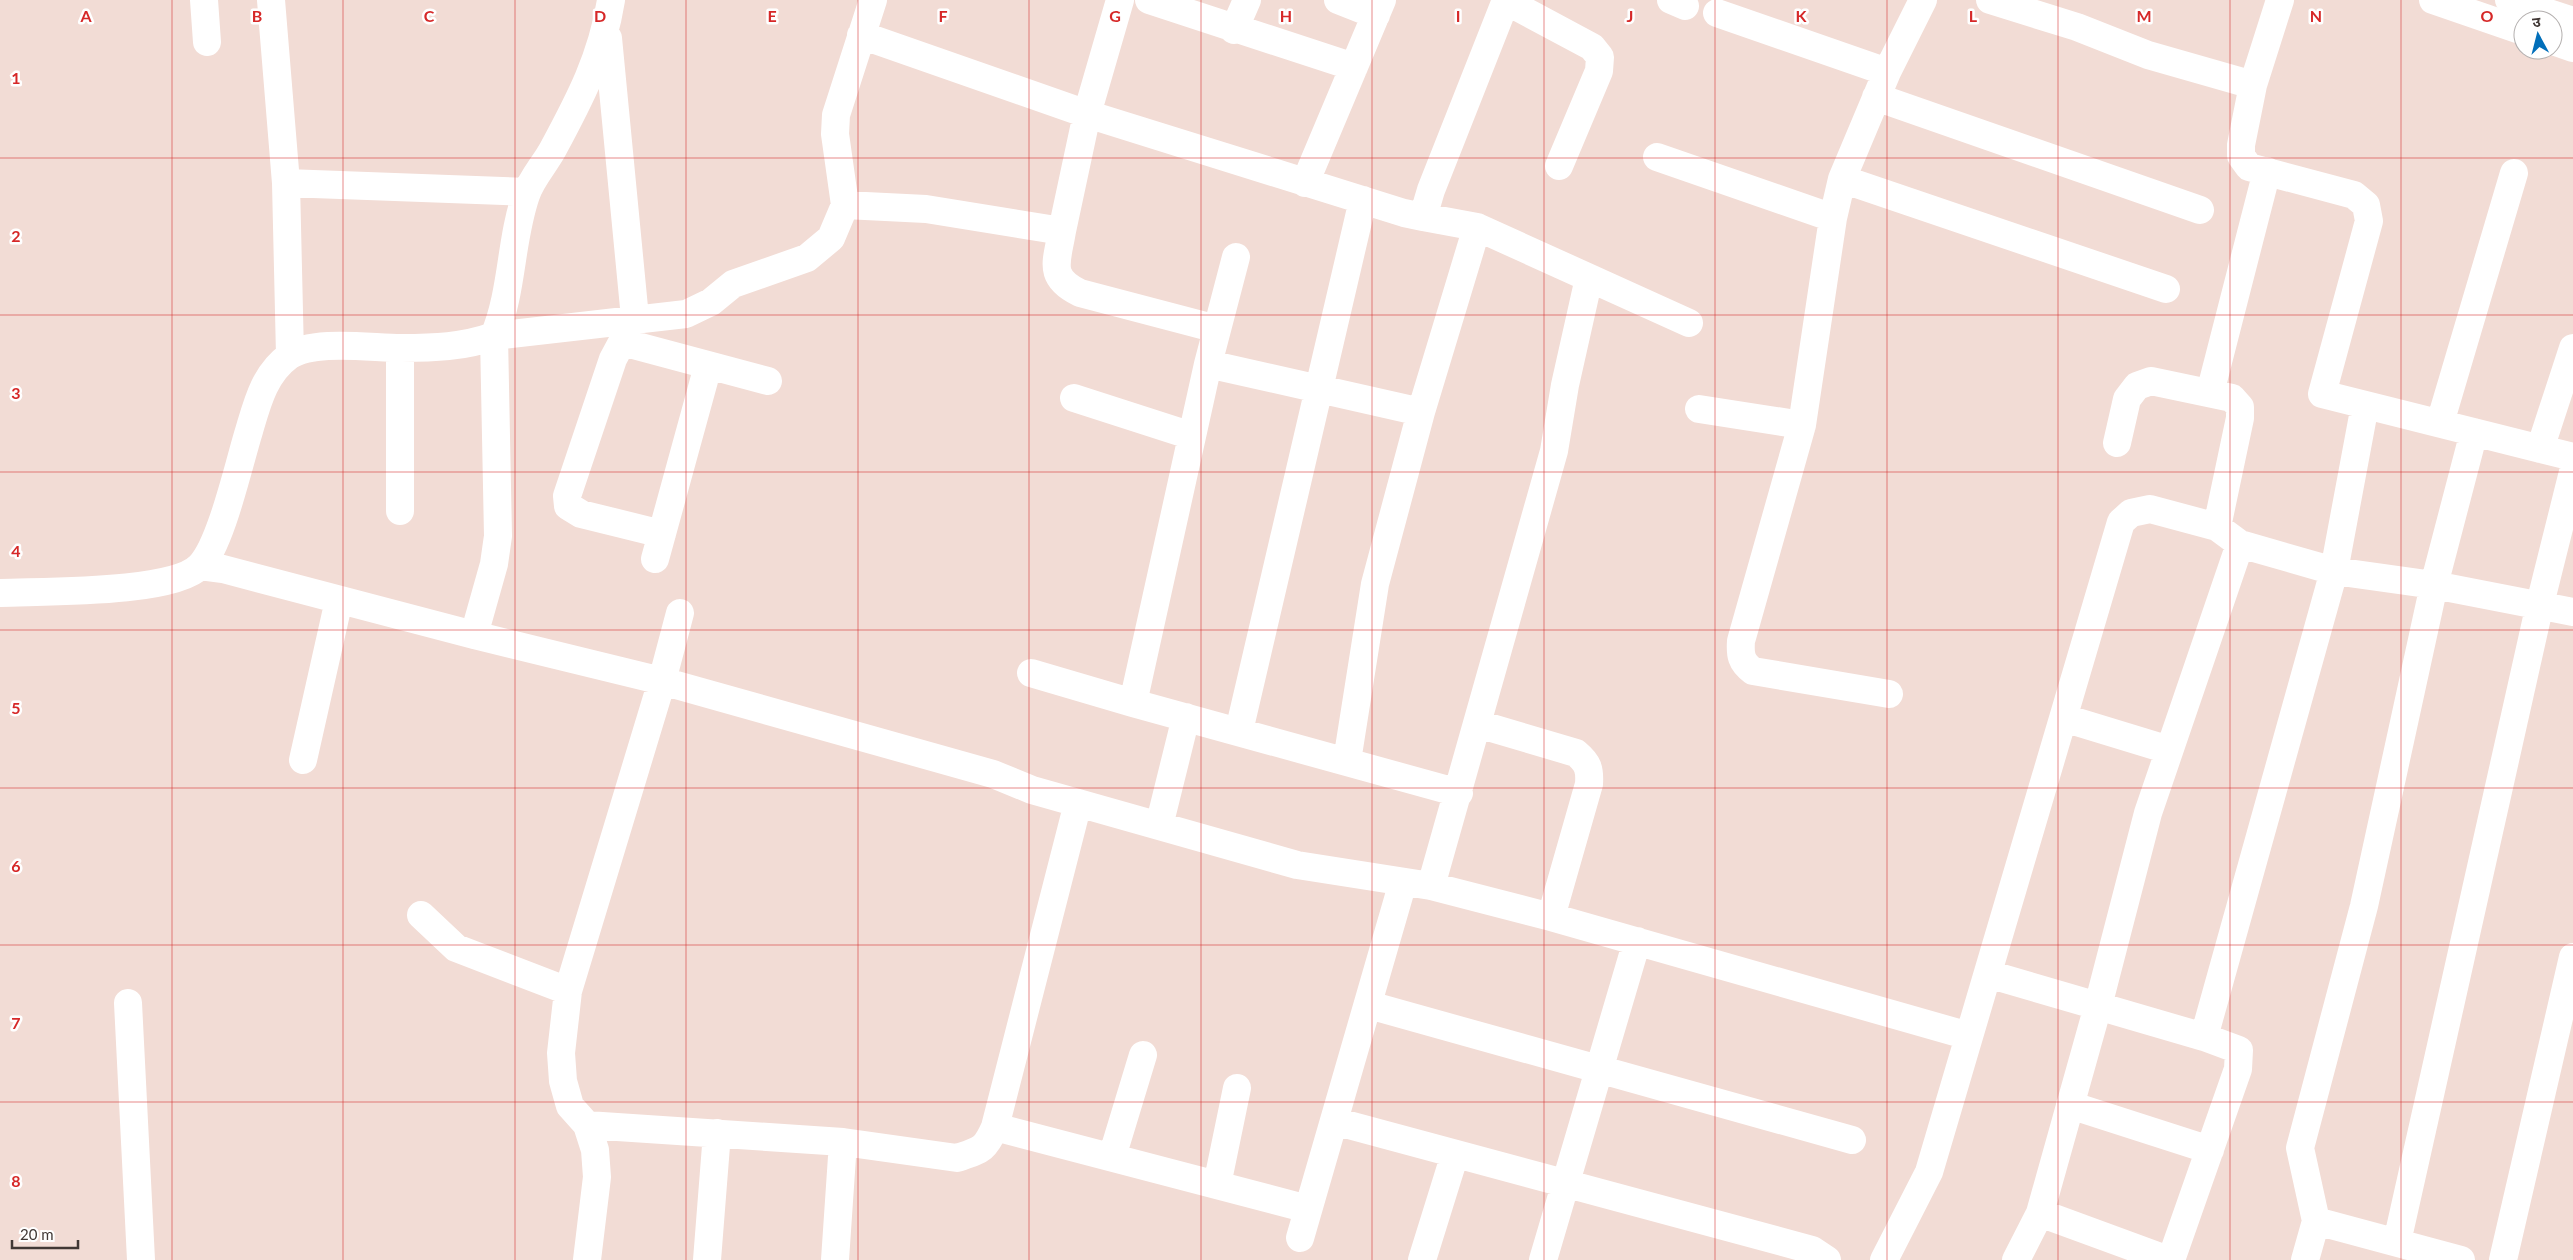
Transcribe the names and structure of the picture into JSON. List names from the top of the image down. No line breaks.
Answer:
{"scale_bar":"20 m","north":"top","grid":{"columns":["A","B","C","D","E","F","G","H","I","J","K","L","M","N","O"],"rows":["1","2","3","4","5","6","7","8"]}}
